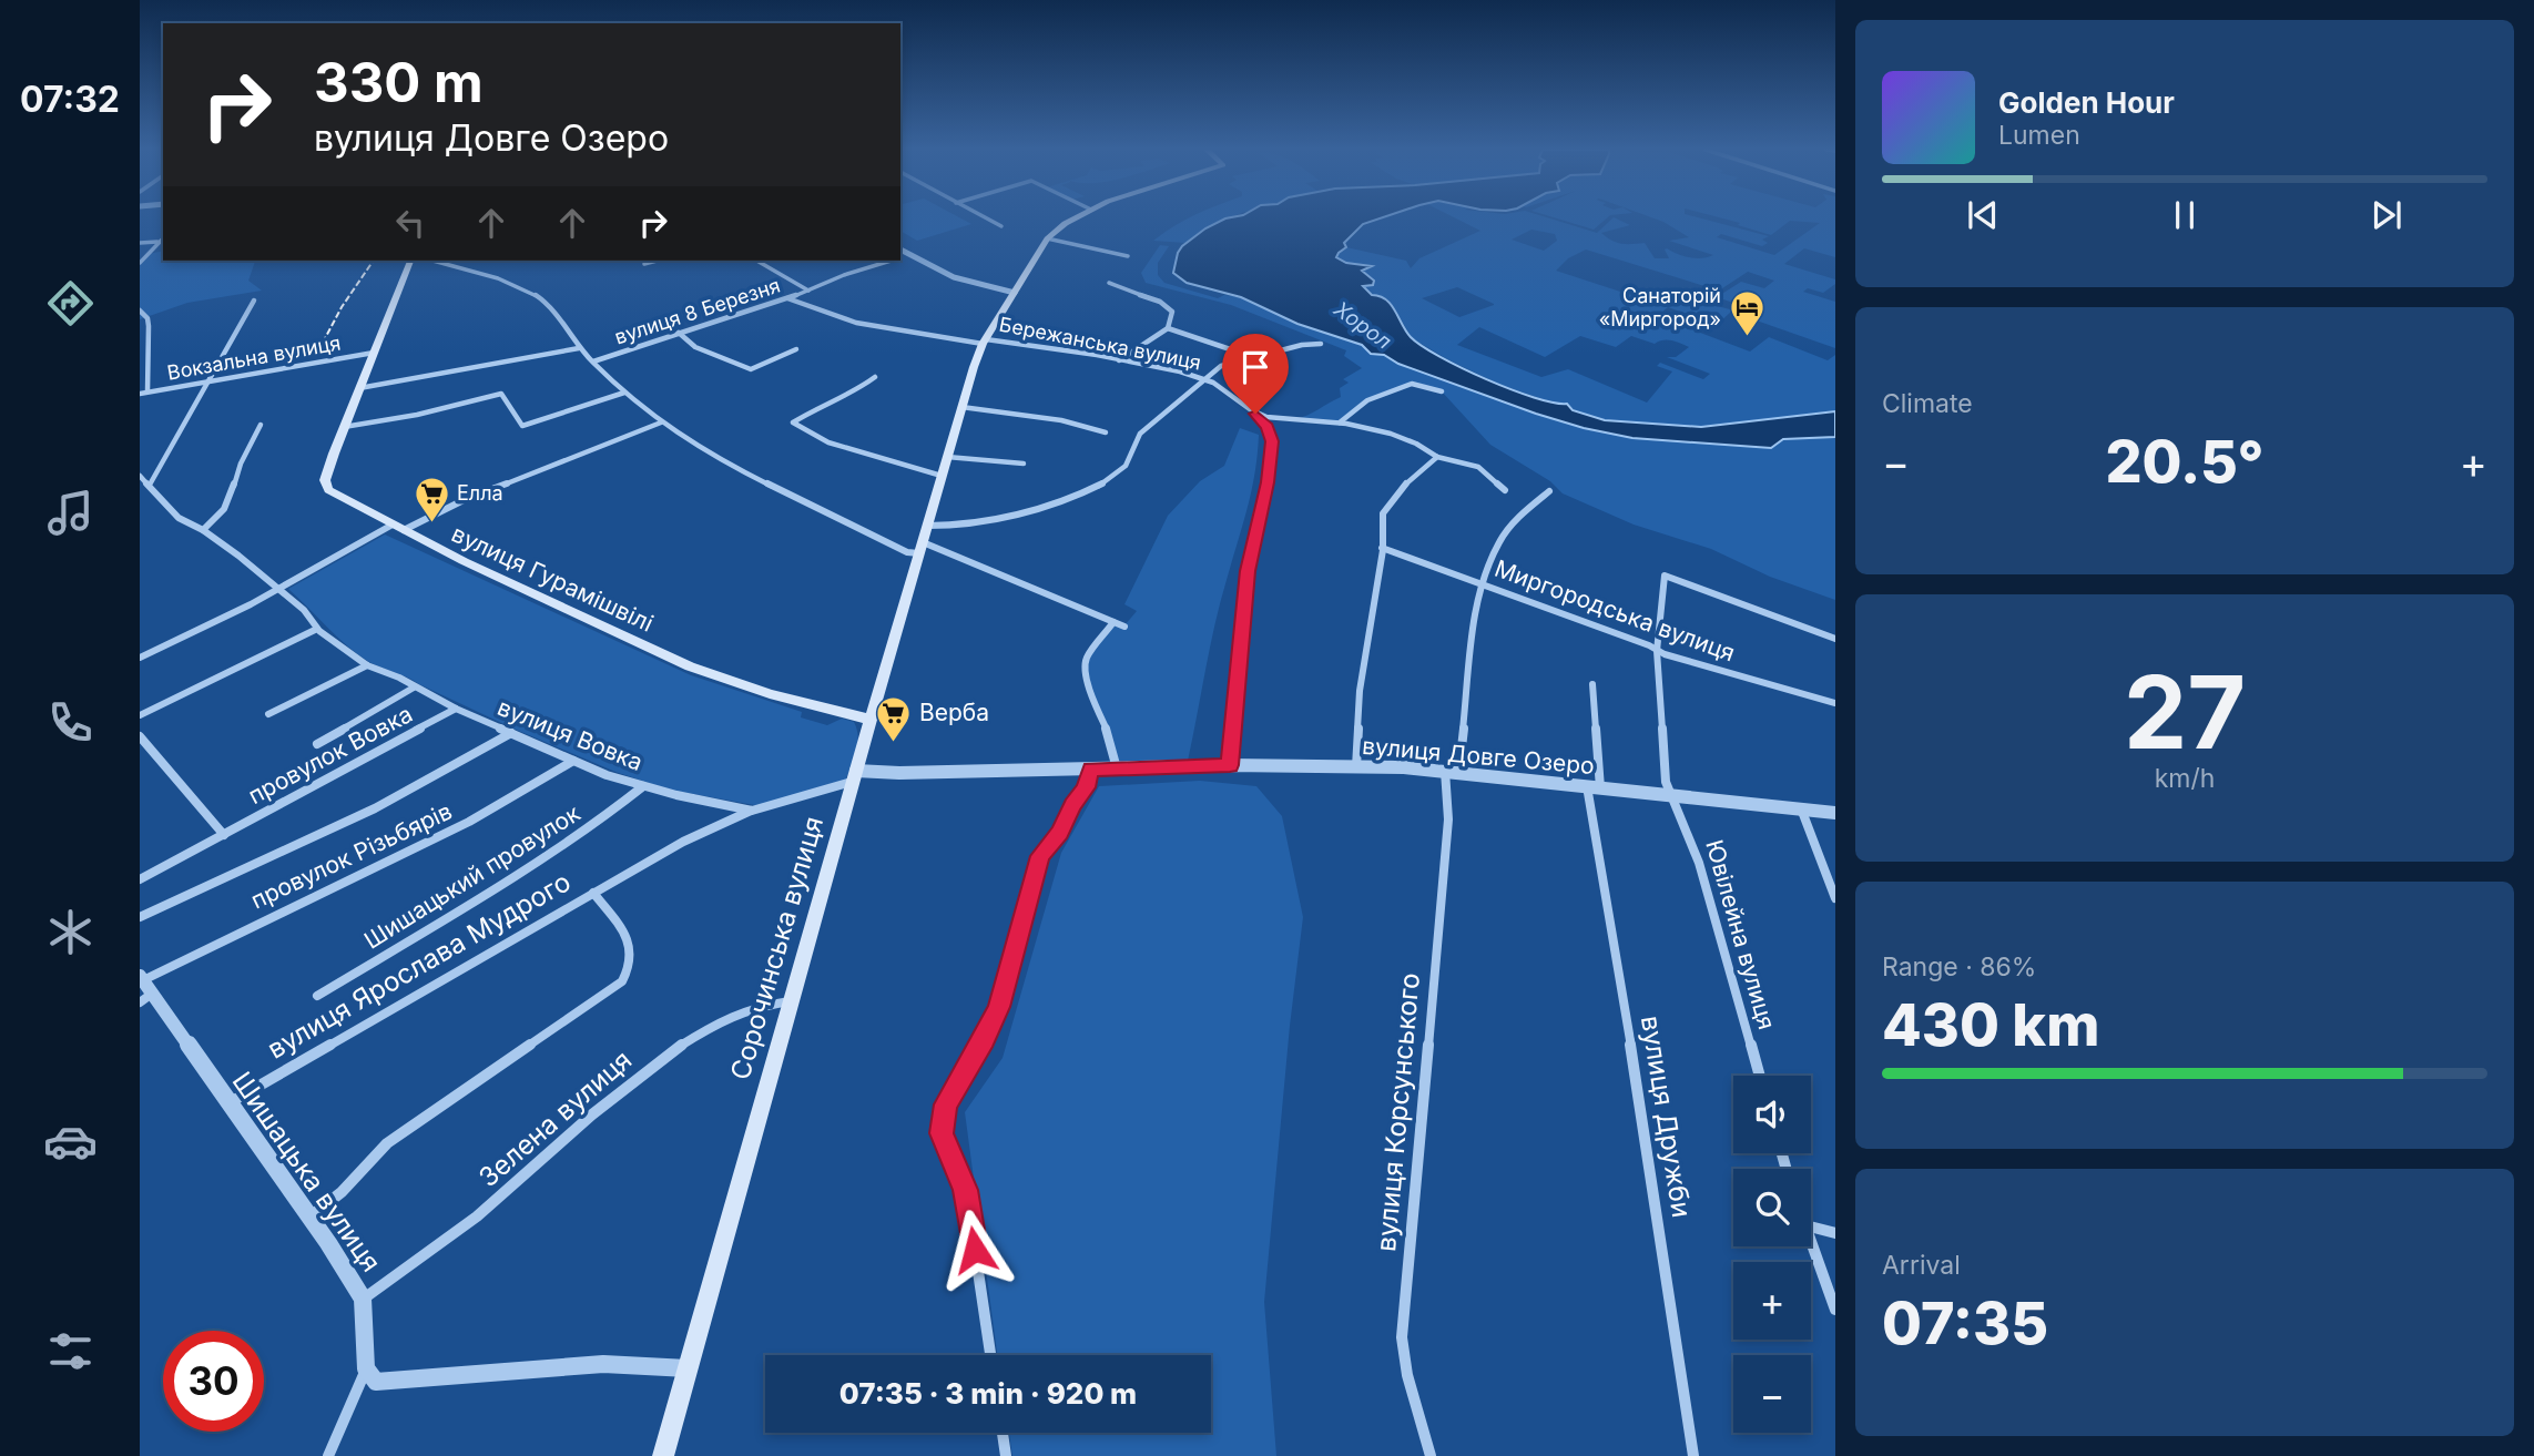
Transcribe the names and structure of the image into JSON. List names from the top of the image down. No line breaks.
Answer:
{"streets":{"main road":["вулиця Гурамішвілі","Сорочинська вулиця"],"street":["вулиця 8 Березня","Бережанська вулиця","Вокзальна вулиця","Миргородська вулиця","вулиця Вовка","провулок Вовка","вулиця Довге Озеро","провулок Різьбярів","Шишацький провулок","Ювілейна вулиця","вулиця Ярослава Мудрого","вулиця Корсунського","вулиця Дружби","Зелена вулиця","Шишацька вулиця"]},"crossings":[["вулиця 8 Березня","Бережанська вулиця"],["Бережанська вулиця","Сорочинська вулиця"],["Вокзальна вулиця","вулиця Гурамішвілі"],["вулиця Гурамішвілі","Сорочинська вулиця"],["Миргородська вулиця","Ювілейна вулиця"],["вулиця Вовка","провулок Вовка"],["вулиця Вовка","вулиця Довге Озеро"],["вулиця Вовка","провулок Різьбярів"],["вулиця Вовка","Шишацький провулок"],["вулиця Вовка","Сорочинська вулиця"],["вулиця Вовка","вулиця Ярослава Мудрого"],["вулиця Довге Озеро","Ювілейна вулиця"],["вулиця Довге Озеро","Сорочинська вулиця"],["вулиця Довге Озеро","вулиця Корсунського"],["вулиця Довге Озеро","вулиця Дружби"],["провулок Різьбярів","Шишацька вулиця"],["Сорочинська вулиця","Зелена вулиця"],["вулиця Ярослава Мудрого","Шишацька вулиця"],["Зелена вулиця","Шишацька вулиця"]],"water":["Хорол"],"places":{"hotel":["Санаторій «Миргород»"],"supermarket":["Елла","Верба"]},"page":{"tabs":"07:32","turn":["330 m","вулиця Довге Озеро"],"song":["Golden Hour","Lumen"],"tile":["Climate",["27","km/h"],["Range · 86%","430 km"],["Arrival","07:35"]],"heat":["−","20.5°","+"],"map_buttons":["+","−"],"limit":"30","trip":"07:35 · 3 min · 920 m"}}
